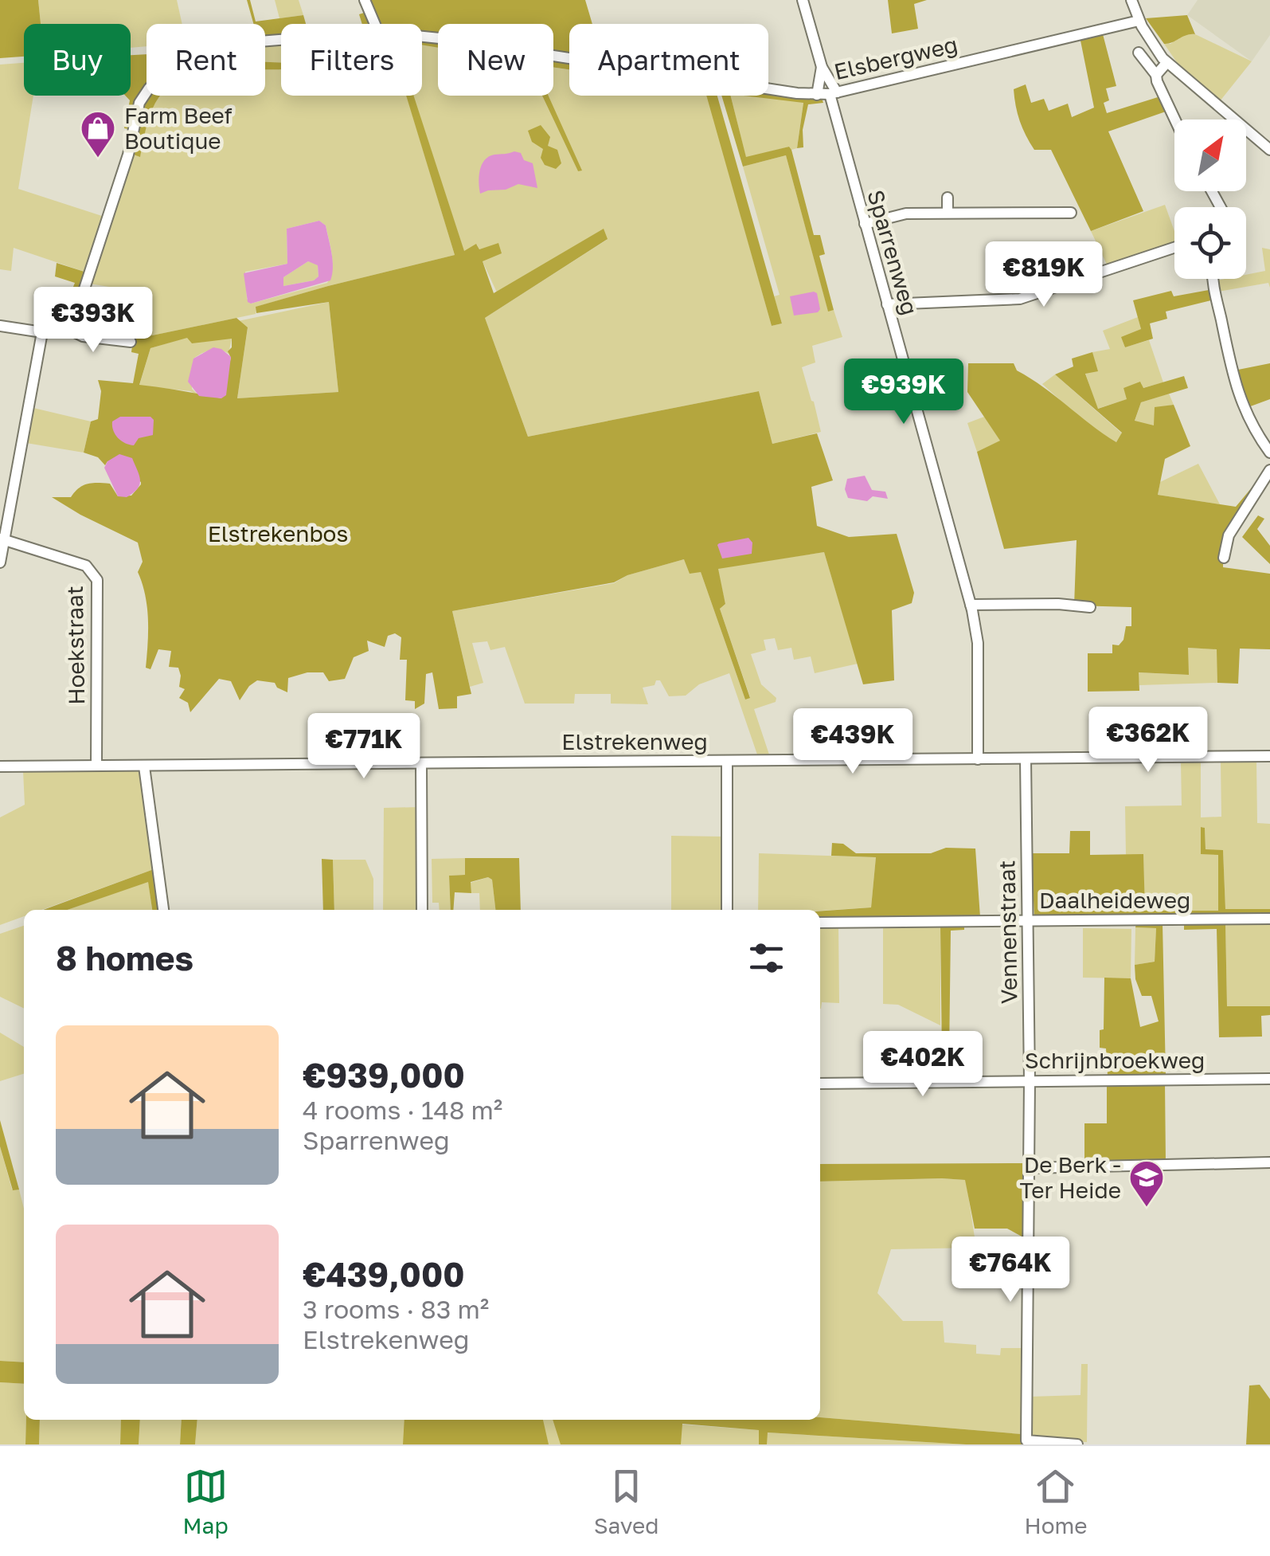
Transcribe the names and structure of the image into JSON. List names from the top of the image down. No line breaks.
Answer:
{"streets":{"street":["Elsbergweg","Sparrenweg","Hoekstraat","Elstrekenweg","Daalheideweg","Vennenstraat","Schrijnbroekweg"]},"crossings":[["Elsbergweg","Sparrenweg"],["Sparrenweg","Elstrekenweg"],["Hoekstraat","Elstrekenweg"],["Elstrekenweg","Vennenstraat"],["Daalheideweg","Vennenstraat"],["Vennenstraat","Schrijnbroekweg"]],"parks":["Elstrekenbos"],"places":{"shop":["Farm Beef Boutique"],"school or university":["De Berk - Ter Heide"]},"north":"top right","page":{"chip":["Buy","Rent","Filters","New","Apartment"],"price":["€819K","€393K","€939K","€362K","€439K","€771K","€402K","€764K"],"heading":"8 homes","list":[{"name":"€939,000","note":"4 rooms · 148 m² · Sparrenweg"},{"name":"€439,000","note":"3 rooms · 83 m² · Elstrekenweg"}],"tabs":["Map","Saved","Home"]}}
